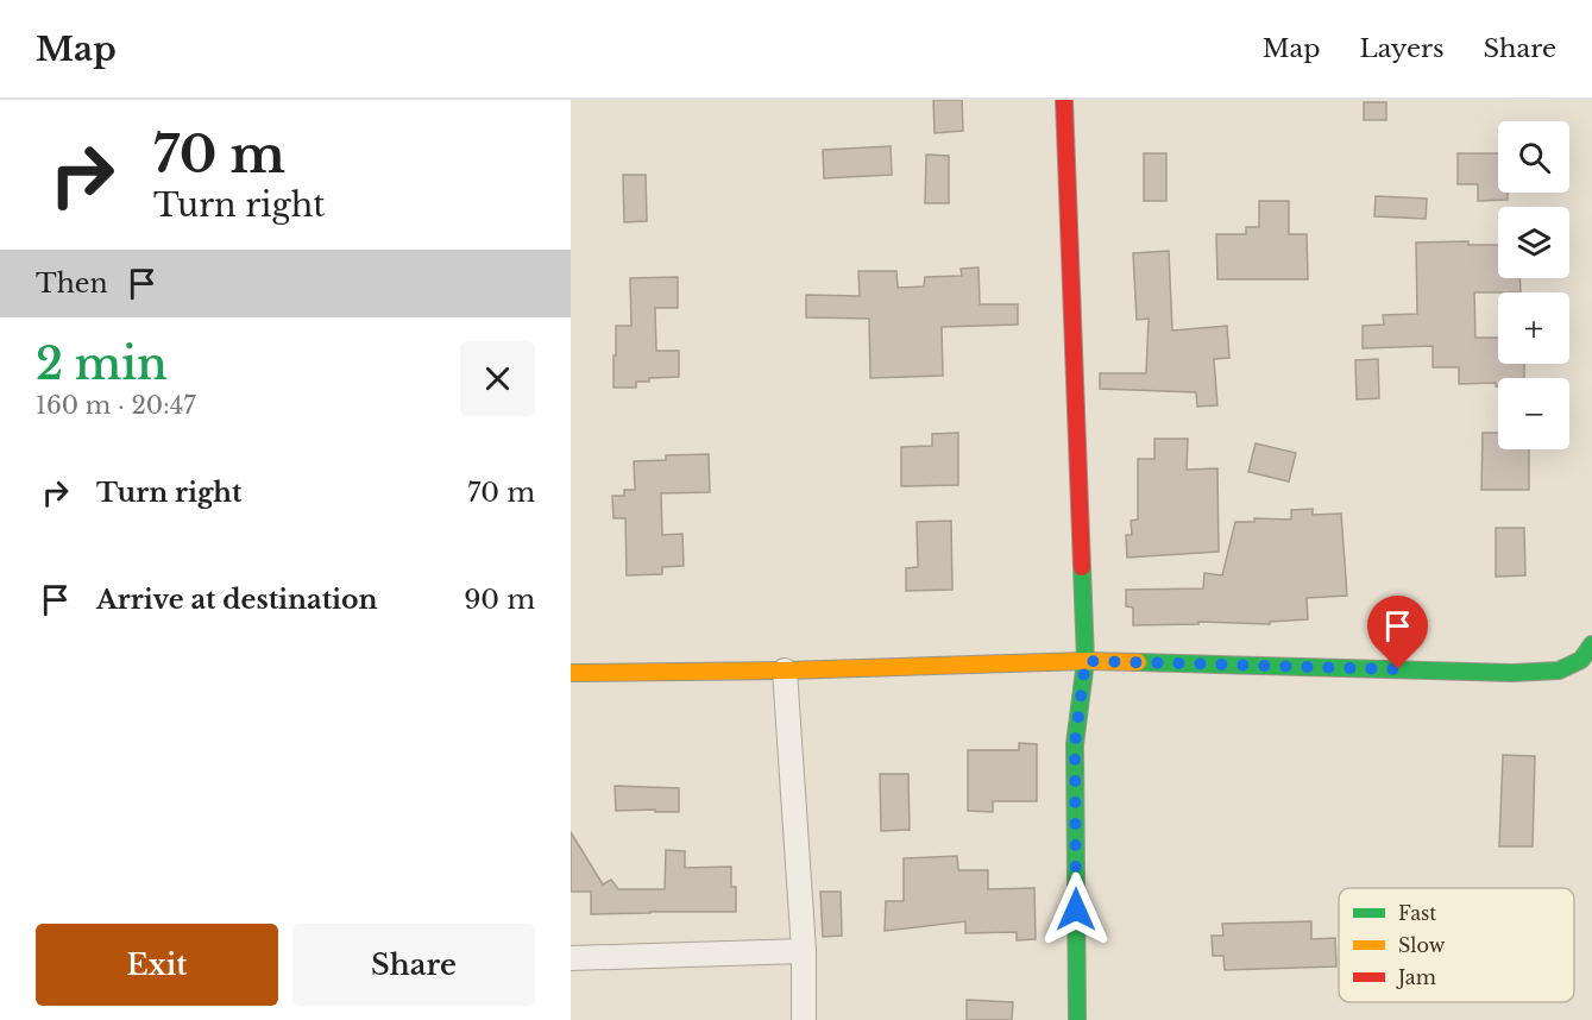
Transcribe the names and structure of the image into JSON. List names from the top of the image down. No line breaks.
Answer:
{"legend":["Fast","Slow","Jam"],"page":{"header":"Map","nav":["Map","Layers","Share"],"turn":["70 m","Turn right"],"map_buttons":["+","−"],"then":"Then","heading":["2 min","160 m · 20:47"],"list":[{"name":"Turn right","value":"70 m"},{"name":"Arrive at destination","value":"90 m"}],"buttons":["Exit","Share"]}}
